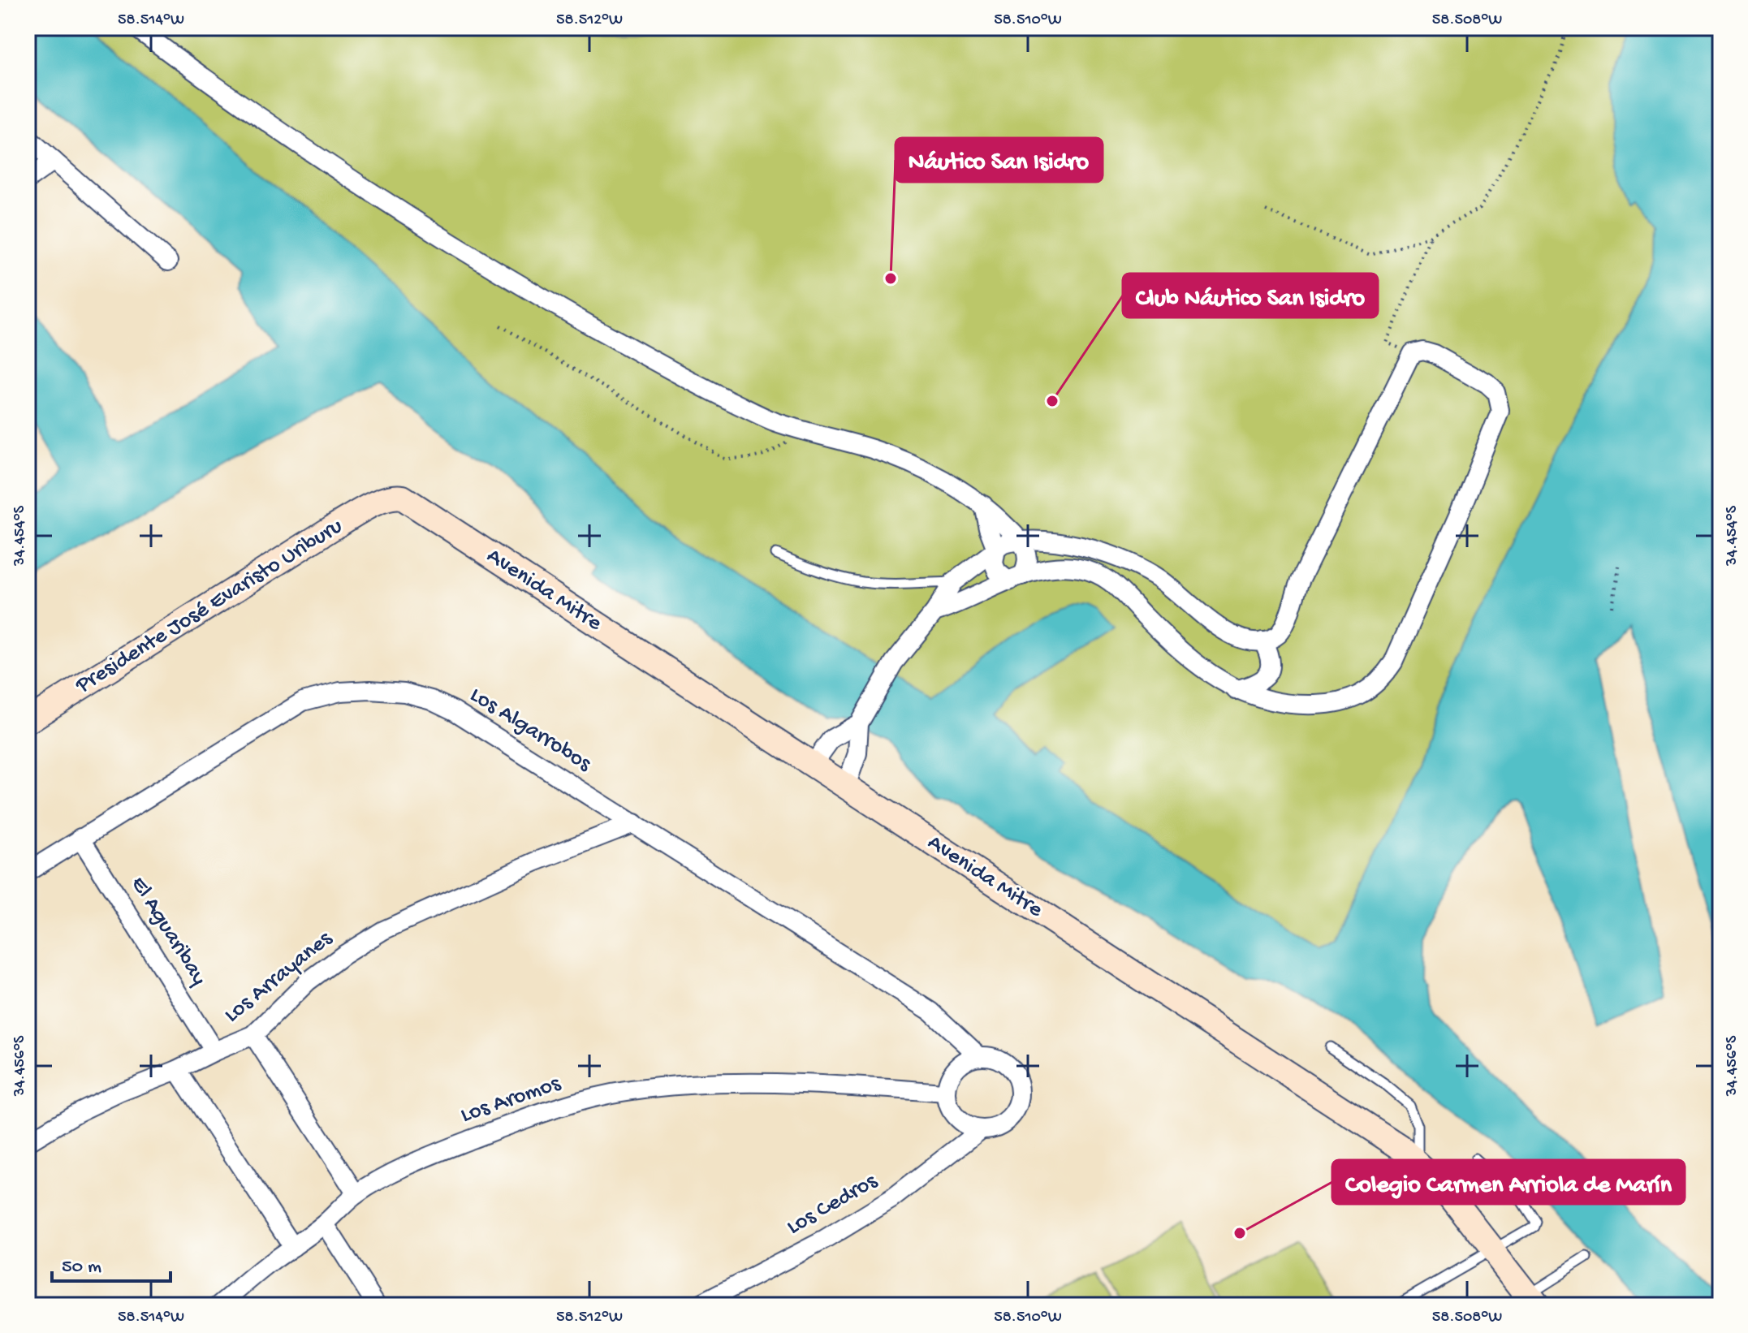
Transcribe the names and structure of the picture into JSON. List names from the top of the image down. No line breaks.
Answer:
{"streets":{"street":["Avenida Mitre","Presidente José Evaristo Uriburu","Los Algarrobos","El Aguaribay","Los Arrayanes","Los Aromos","Los Cedros"]},"crossings":[["Avenida Mitre","Presidente José Evaristo Uriburu"],["Los Algarrobos","El Aguaribay"],["Los Algarrobos","Los Arrayanes"],["Los Algarrobos","Los Aromos"],["Los Algarrobos","Los Cedros"],["El Aguaribay","Los Arrayanes"],["Los Aromos","Los Cedros"]],"places":["Náutico San Isidro","Club Náutico San Isidro","Colegio Carmen Arriola de Marín"],"scale_bar":"50 m","coordinates":["58.514°W","58.512°W","58.510°W","58.508°W","34.454°S","34.456°S"]}
